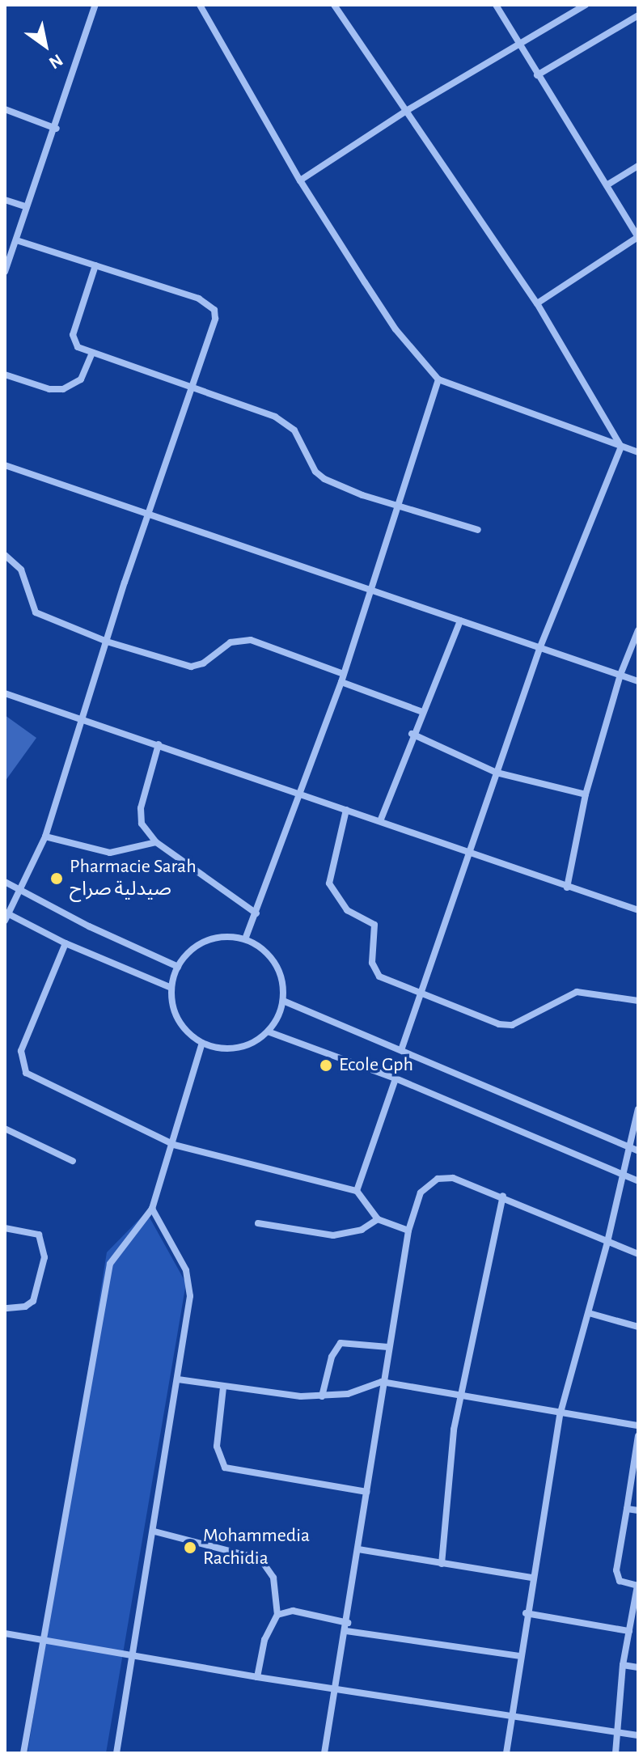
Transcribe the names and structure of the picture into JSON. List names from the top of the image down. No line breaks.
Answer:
{"places":["Pharmacie Sarah صيدلية صراح","Ecole Gph","Mohammedia Rachidia"],"north":"bottom right"}
